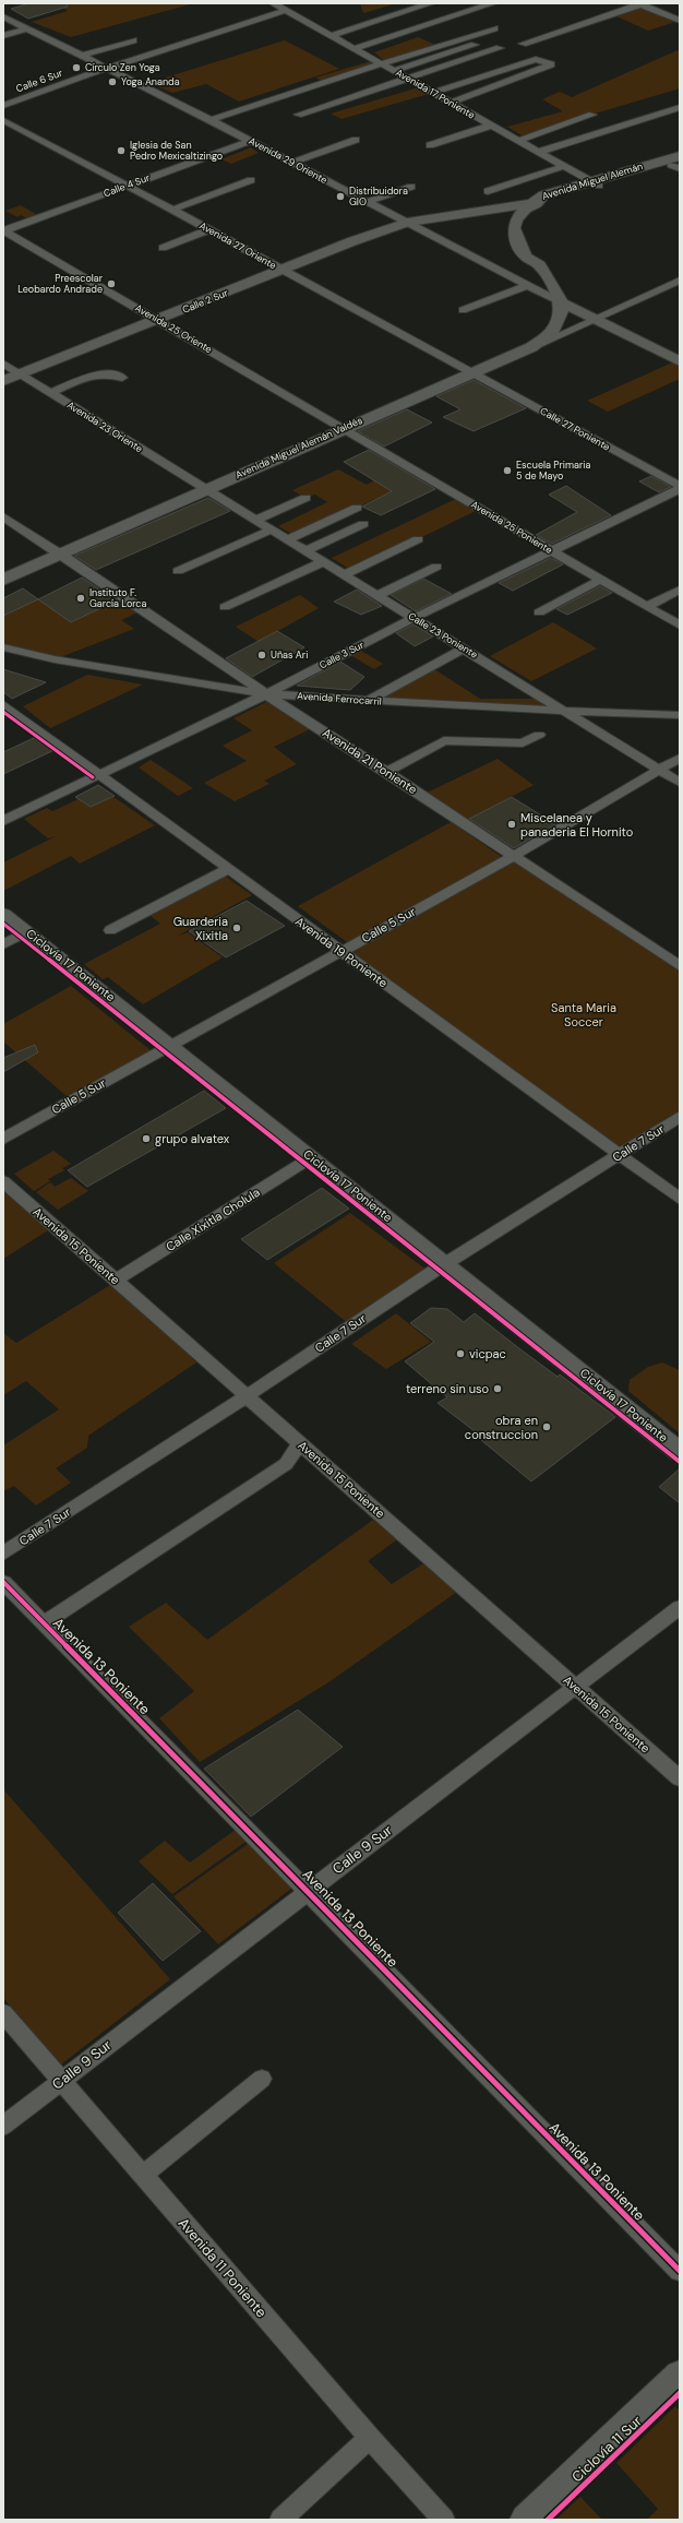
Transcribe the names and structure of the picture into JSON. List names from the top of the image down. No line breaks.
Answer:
{"streets":{"main road":["Avenida 29 Oriente","Avenida Miguel Alemán","Calle 2 Sur","Avenida Miguel Alemán Valdés"],"street":["Calle 6 Sur","Avenida 17 Poniente","Calle 4 Sur","Avenida 27 Oriente","Avenida 25 Oriente","Avenida 23 Oriente","Calle 27 Poniente","Avenida 25 Poniente","Calle 23 Poniente","Calle 3 Sur","Avenida Ferrocarril","Avenida 21 Poniente","Calle 5 Sur","Avenida 19 Poniente","Calle 7 Sur","Calle Xixitla Cholula","Avenida 15 Poniente","Avenida 13 Poniente","Calle 9 Sur","Avenida 11 Poniente"],"cycle path":["Ciclovía 17 Poniente","Ciclovía 11 Sur"]},"crossings":[["Calle 6 Sur","Avenida 17 Poniente"],["Calle 6 Sur","Avenida 29 Oriente"],["Avenida 17 Poniente","Avenida Miguel Alemán"],["Avenida 29 Oriente","Avenida Miguel Alemán"],["Avenida 29 Oriente","Calle 4 Sur"],["Avenida 29 Oriente","Calle 2 Sur"],["Avenida 29 Oriente","Avenida Miguel Alemán Valdés"],["Avenida Miguel Alemán","Calle 2 Sur"],["Calle 4 Sur","Avenida 27 Oriente"],["Calle 4 Sur","Avenida 25 Oriente"],["Avenida 27 Oriente","Calle 2 Sur"],["Avenida 27 Oriente","Calle 27 Poniente"],["Avenida 27 Oriente","Avenida Miguel Alemán Valdés"],["Calle 2 Sur","Avenida 25 Oriente"],["Calle 2 Sur","Avenida 23 Oriente"],["Avenida 25 Oriente","Avenida Miguel Alemán Valdés"],["Avenida 25 Oriente","Avenida 25 Poniente"],["Avenida 23 Oriente","Avenida Miguel Alemán Valdés"],["Avenida 23 Oriente","Calle 23 Poniente"],["Calle 27 Poniente","Avenida Miguel Alemán Valdés"],["Avenida Miguel Alemán Valdés","Avenida 25 Poniente"],["Avenida Miguel Alemán Valdés","Calle 23 Poniente"],["Avenida Miguel Alemán Valdés","Avenida 21 Poniente"],["Avenida 25 Poniente","Calle 3 Sur"],["Calle 23 Poniente","Calle 3 Sur"],["Calle 23 Poniente","Avenida Ferrocarril"],["Calle 23 Poniente","Calle 5 Sur"],["Calle 3 Sur","Avenida Ferrocarril"],["Calle 3 Sur","Avenida 21 Poniente"],["Calle 3 Sur","Avenida 19 Poniente"],["Avenida Ferrocarril","Avenida 21 Poniente"],["Avenida 21 Poniente","Calle 5 Sur"],["Calle 5 Sur","Avenida 19 Poniente"],["Avenida 19 Poniente","Calle 7 Sur"],["Calle 7 Sur","Avenida 15 Poniente"],["Calle Xixitla Cholula","Avenida 15 Poniente"],["Avenida 15 Poniente","Calle 9 Sur"],["Avenida 13 Poniente","Calle 9 Sur"],["Calle 9 Sur","Avenida 11 Poniente"]],"parks":["Santa Maria Soccer"],"places":["Círculo Zen Yoga","Yoga Ananda","Iglesia de San Pedro Mexicaltizingo","Distribuidora GIO","Preescolar Leobardo Andrade","Escuela Primaria 5 de Mayo","Instituto F. García Lorca","Uñas Ari","Miscelanea y panaderia El Hornito","Guarderia Xixitla","grupo alvatex","vicpac","terreno sin uso","obra en construccion"]}
